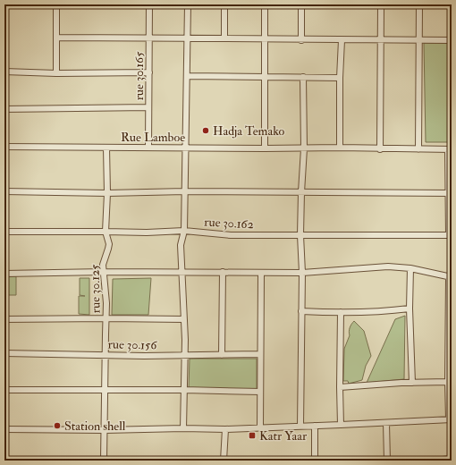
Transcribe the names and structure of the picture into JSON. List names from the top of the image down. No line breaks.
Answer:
{"streets":{"street":["rue 30.165","Rue Lamboe","rue 30.162","rue 30.125","rue 30.156"]},"crossings":[["rue 30.165","Rue Lamboe"],["Rue Lamboe","rue 30.125"],["rue 30.162","rue 30.125"],["rue 30.125","rue 30.156"]],"places":{"other":["Hadja Temako","Station shell"],"transit":["Katr Yaar"]}}
